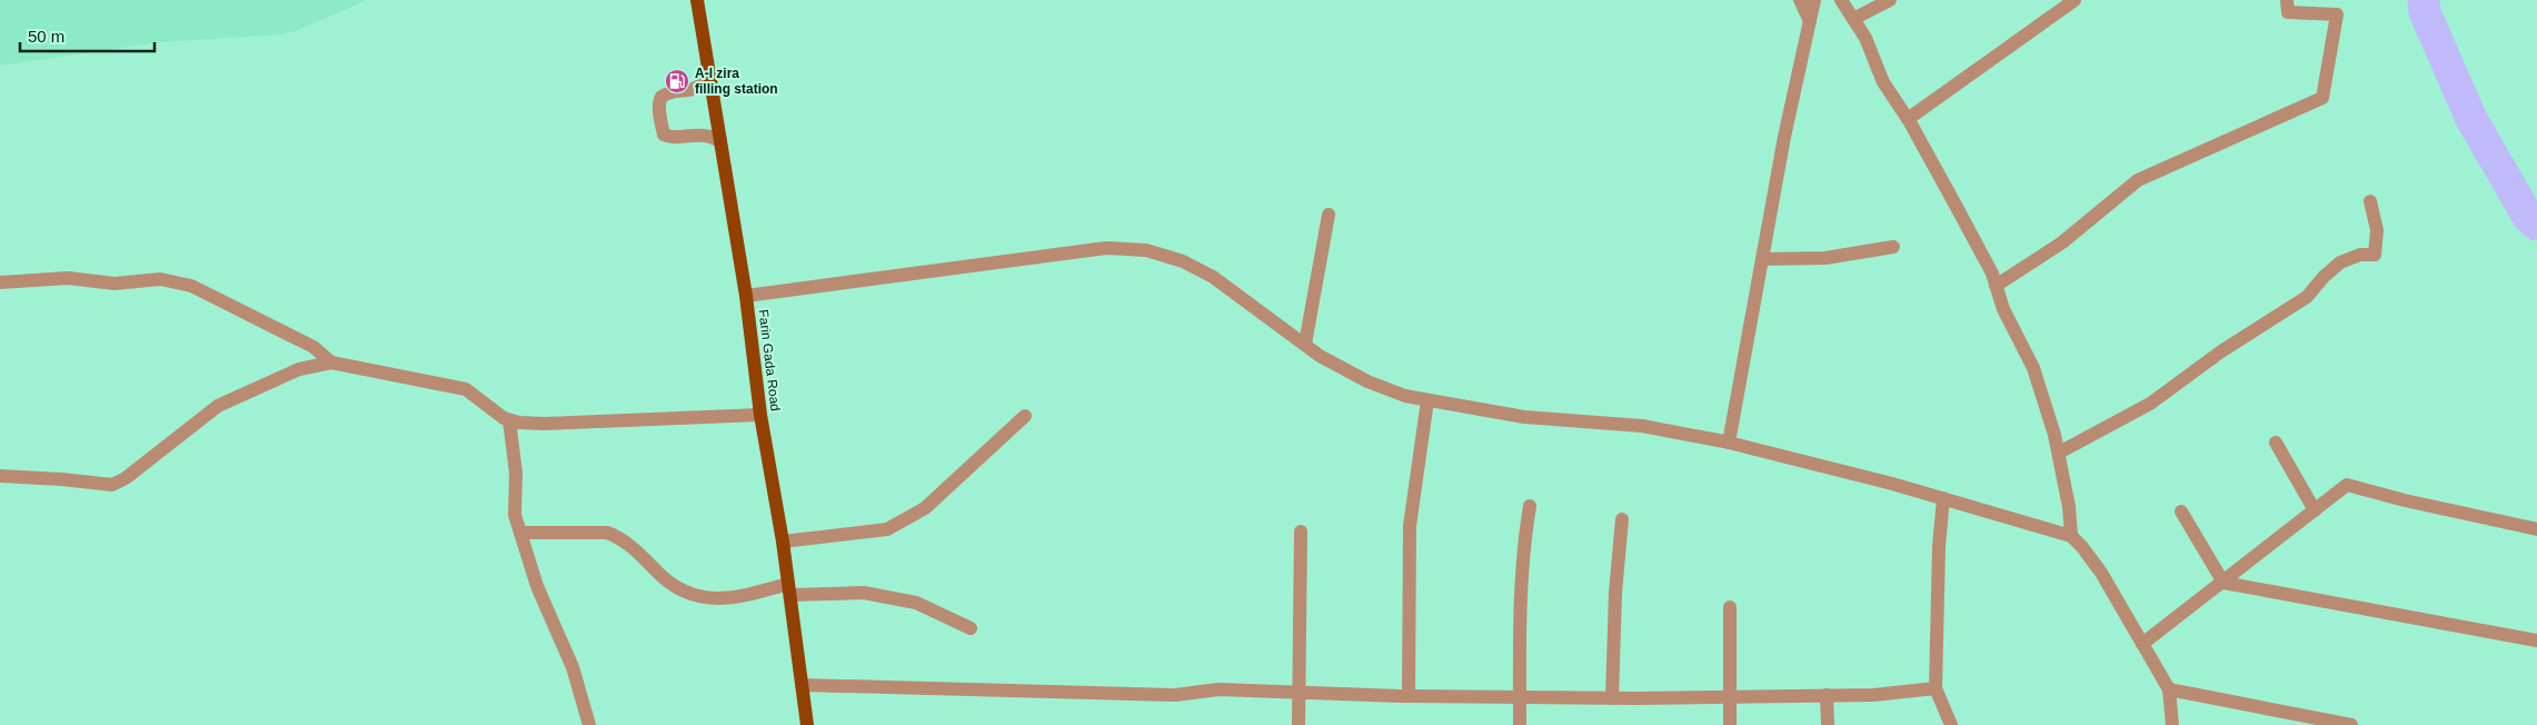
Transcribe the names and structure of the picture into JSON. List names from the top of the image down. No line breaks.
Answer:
{"streets":{"main road":["Farin Gada Road"]},"places":{"fuel station":["A-l zira filling station"]},"scale_bar":"50 m"}
